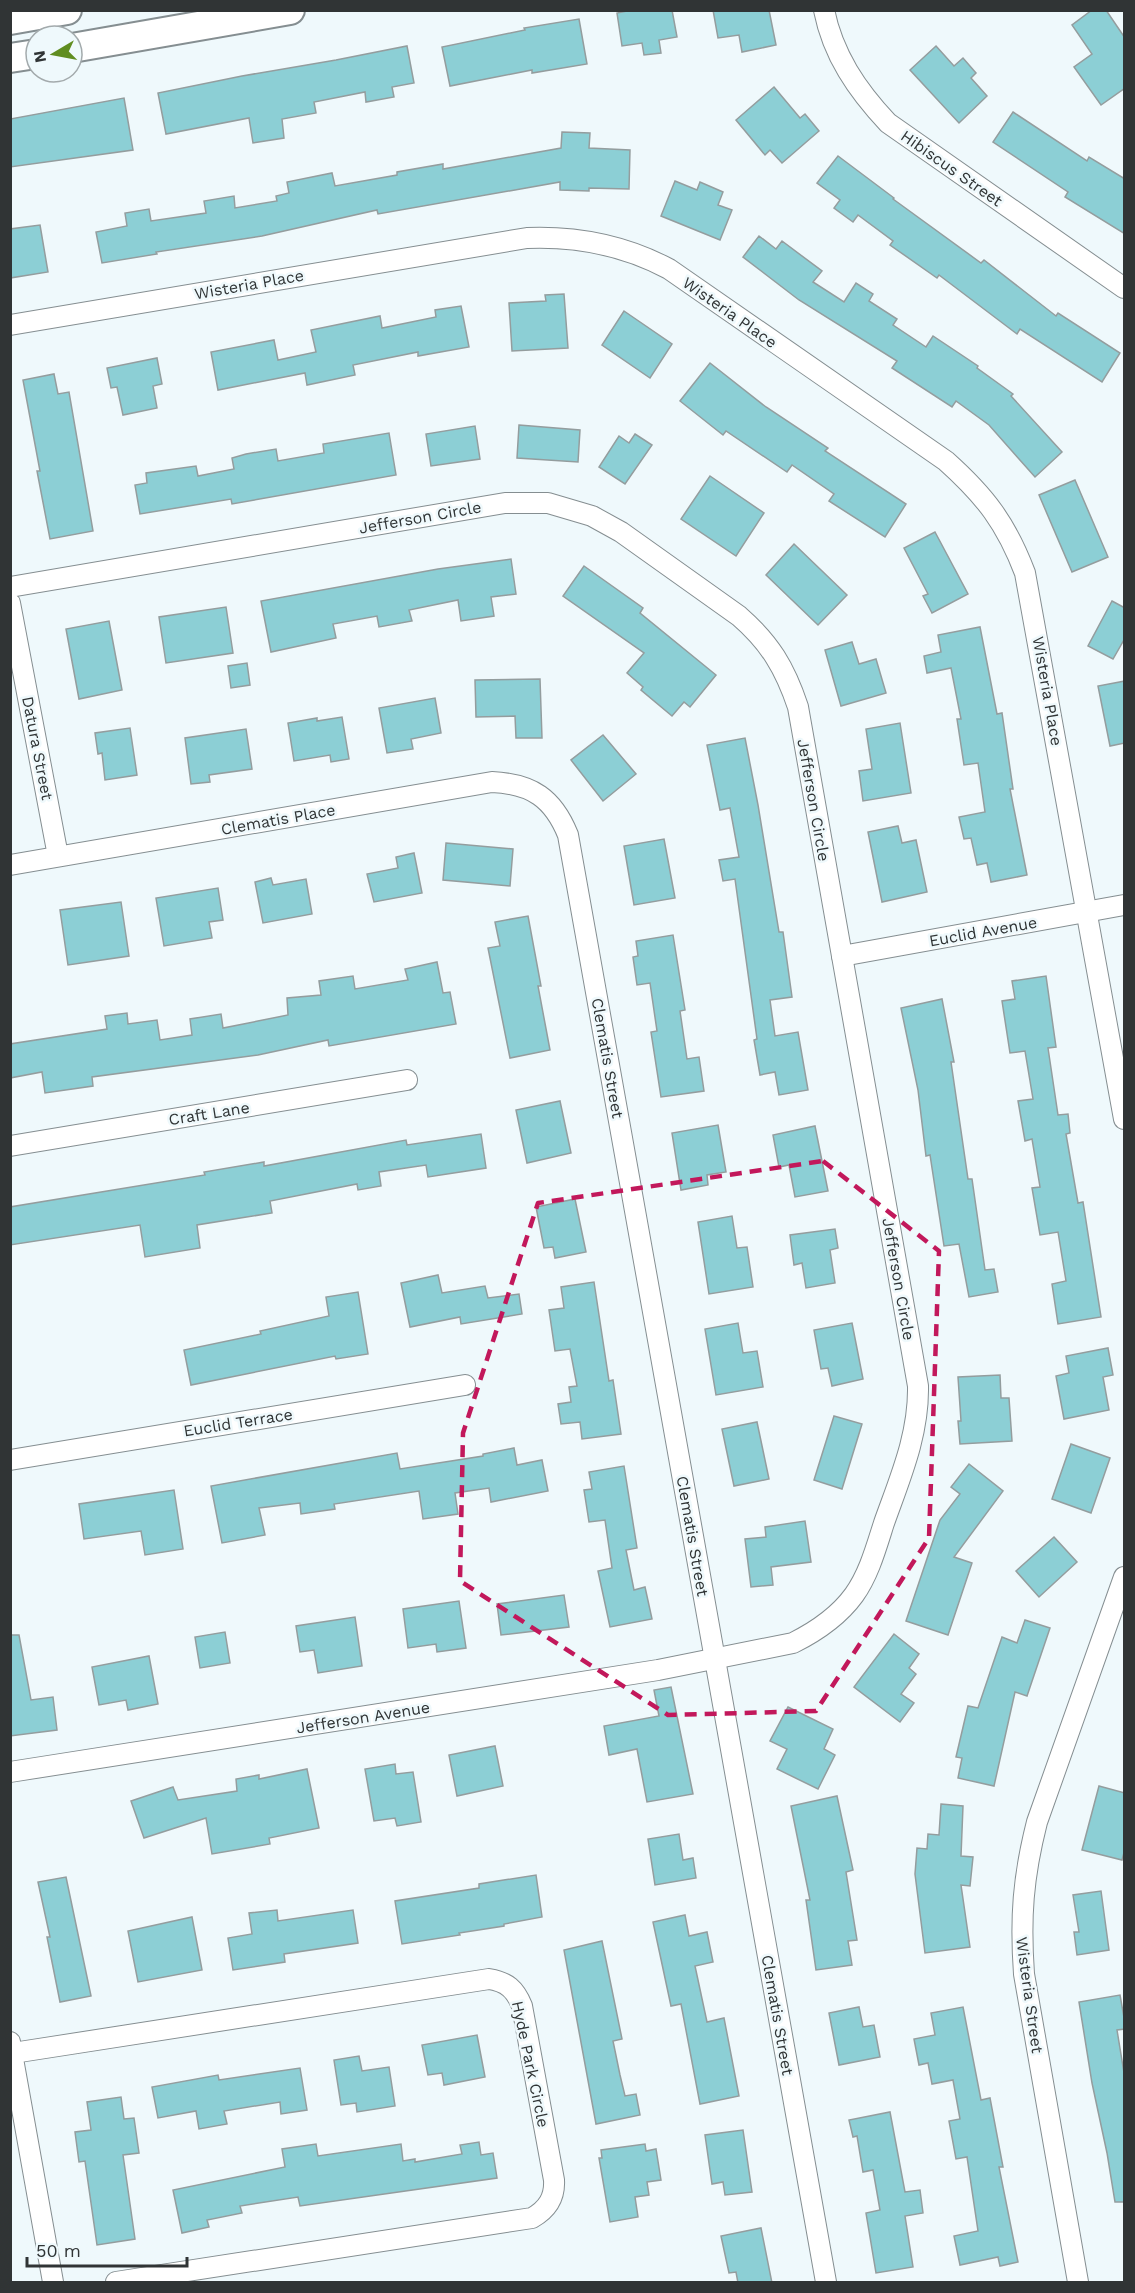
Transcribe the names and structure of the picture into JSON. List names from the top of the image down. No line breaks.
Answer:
{"streets":{"street":["Hibiscus Street","Wisteria Place","Jefferson Circle","Datura Street","Clematis Place","Euclid Avenue","Clematis Street","Craft Lane","Euclid Terrace","Jefferson Avenue","Wisteria Street","Hyde Park Circle"]},"crossings":[["Wisteria Place","Euclid Avenue"],["Jefferson Circle","Euclid Avenue"],["Jefferson Circle","Clematis Street"],["Jefferson Circle","Jefferson Avenue"],["Datura Street","Clematis Place"],["Clematis Place","Clematis Street"],["Clematis Street","Jefferson Avenue"]],"scale_bar":"50 m","north":"left"}
